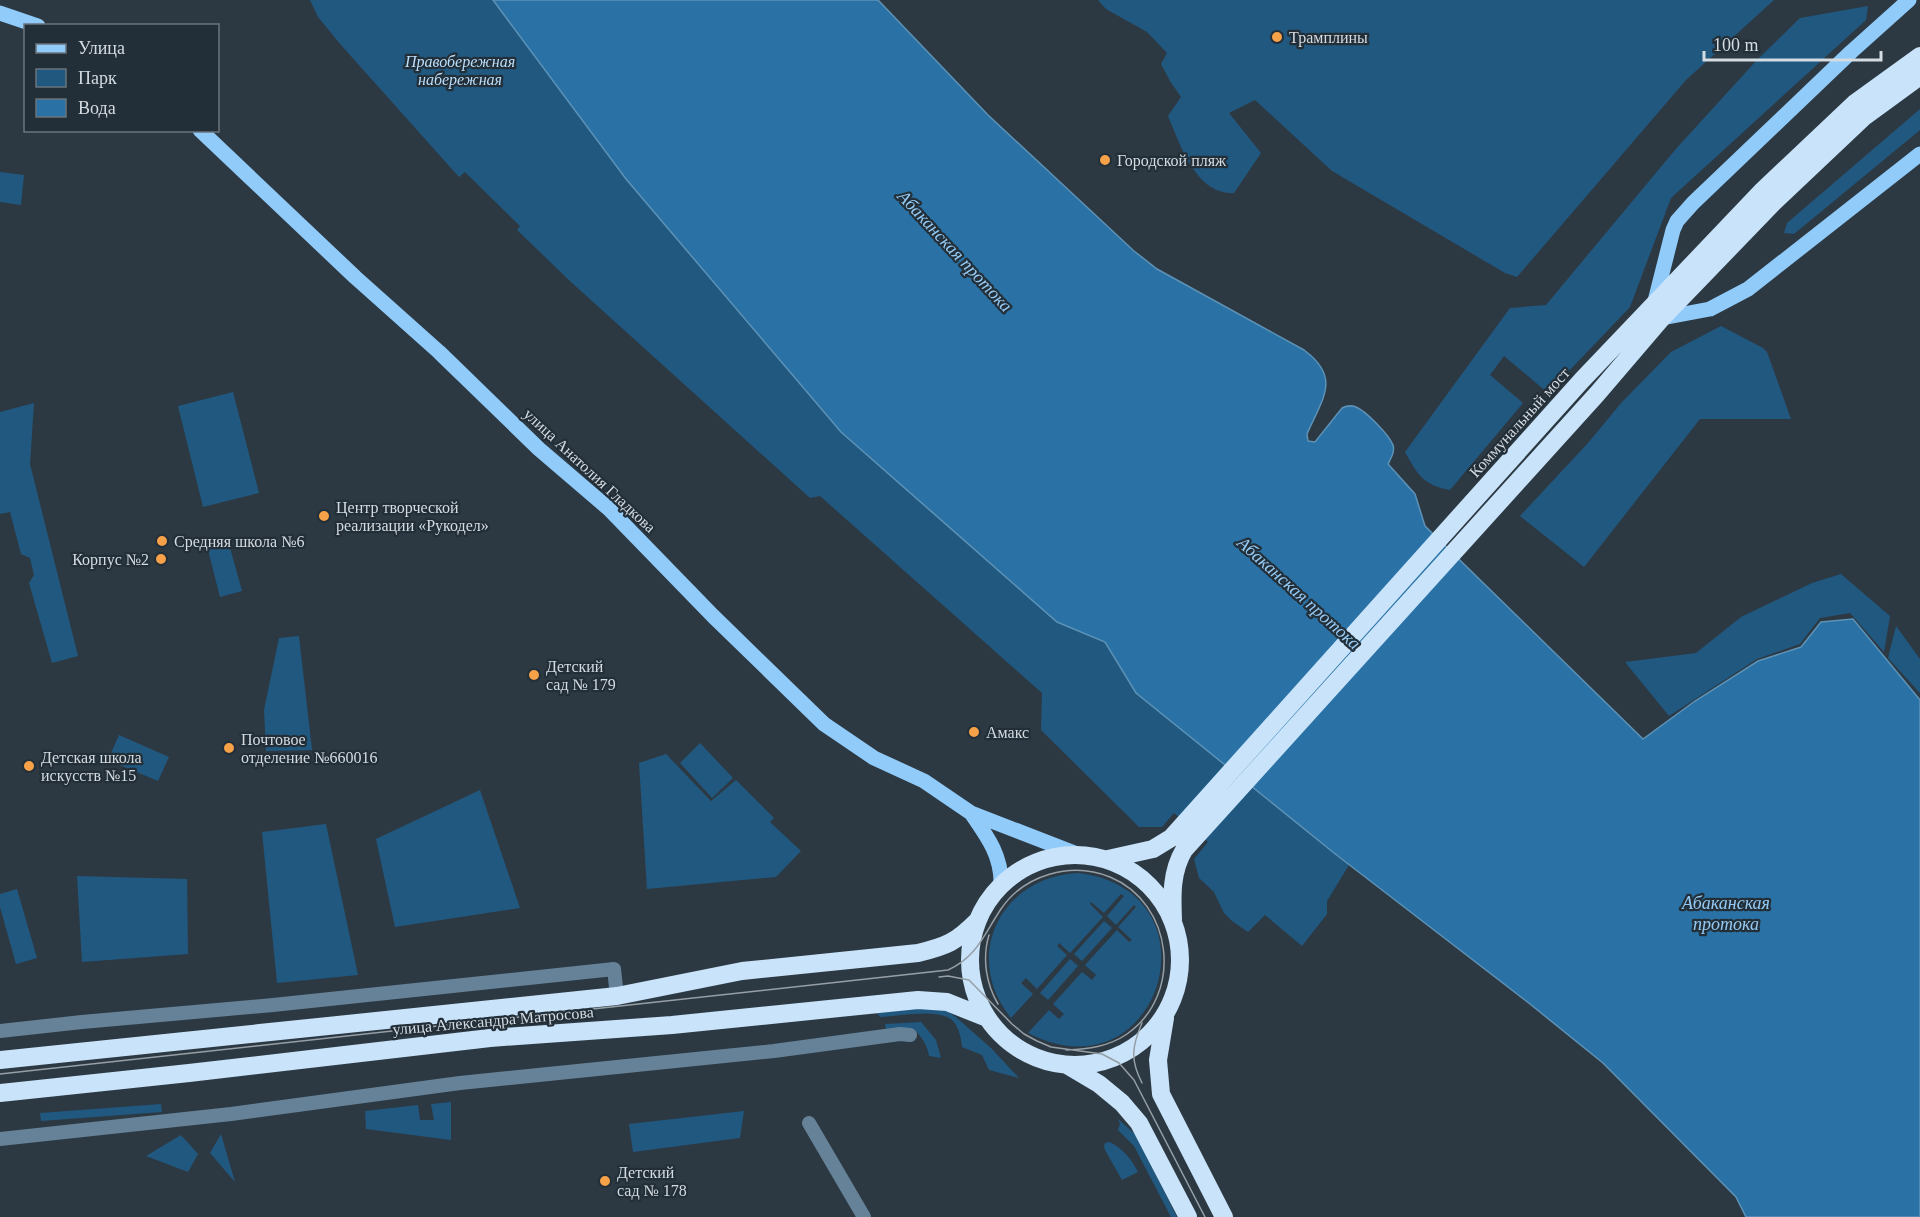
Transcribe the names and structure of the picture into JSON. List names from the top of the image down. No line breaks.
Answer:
{"streets":{"highway":["Коммунальный мост","улица Александра Матросова"],"main road":["улица Анатолия Гладкова"]},"water":["Абаканская протока"],"parks":["Правобережная набережная"],"places":["Трамплины","Городской пляж","Центр творческой реализации «Рукодел»","Средняя школа №6","Корпус №2","Детский сад № 179","Амакс","Почтовое отделение №660016","Детская школа искусств №15","Детский сад № 178"],"legend":["Улица","Парк","Вода"],"scale_bar":"100 m"}
